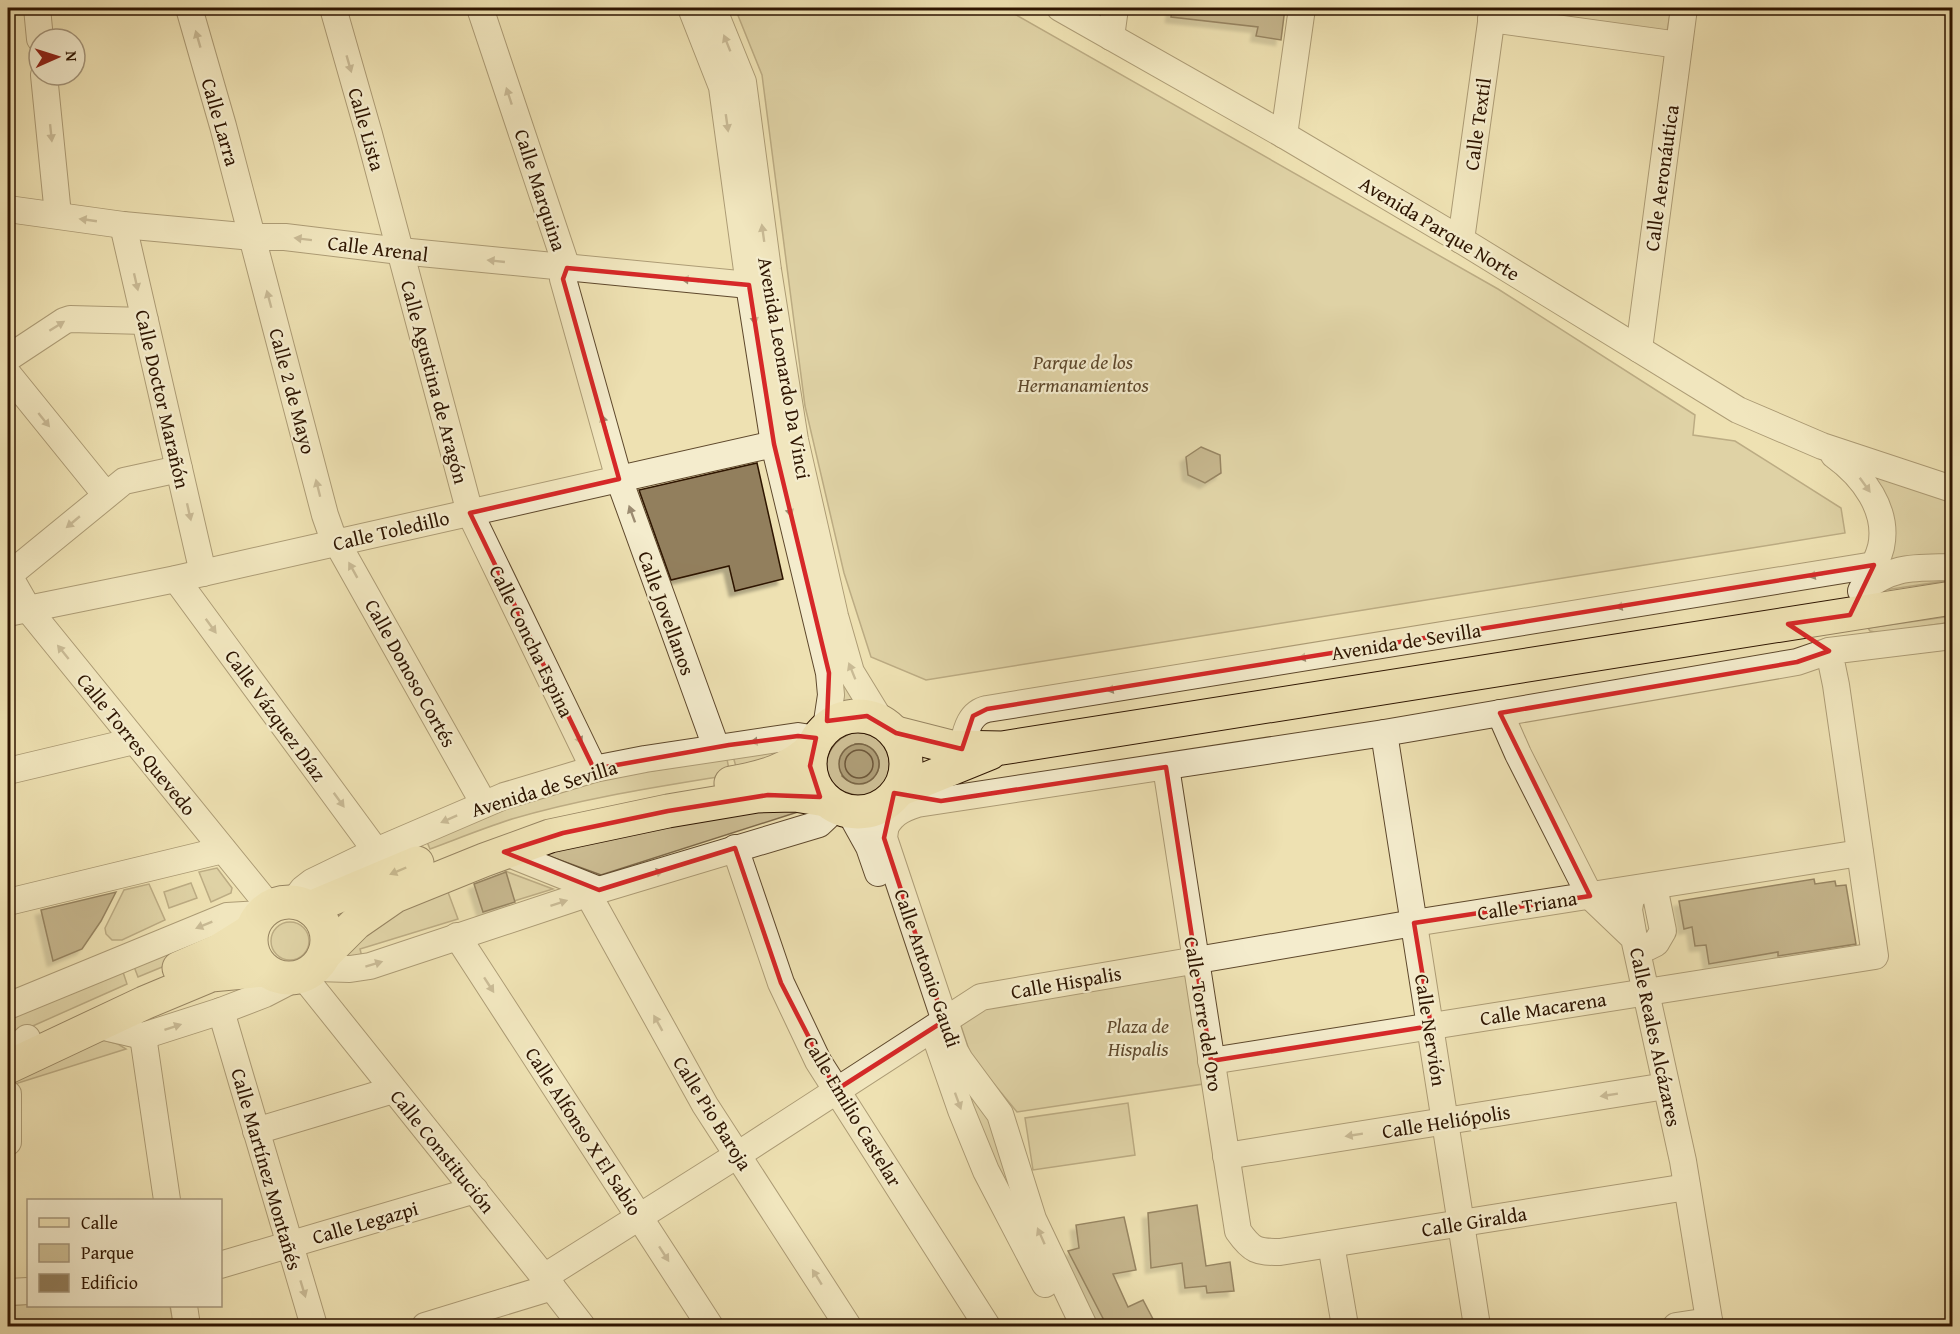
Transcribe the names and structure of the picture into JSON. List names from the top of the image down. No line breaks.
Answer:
{"streets":{"main road":["Avenida de Sevilla"],"street":["Calle Larra","Calle Textil","Calle Lista","Calle Aeronáutica","Calle Marquina","Avenida Parque Norte","Calle Arenal","Avenida Leonardo Da Vinci","Calle Agustina de Aragón","Calle 2 de Mayo","Calle Doctor Marañón","Calle Toledillo","Calle Jovellanos","Calle Concha Espina","Calle Donoso Cortés","Calle Vázquez Díaz","Calle Torres Quevedo","Calle Triana","Calle Antonio Gaudi","Calle Hispalis","Calle Macarena","Calle Torre del Oro","Calle Nervión","Calle Reales Alcázares","Calle Emilio Castelar","Calle Pio Baroja","Calle Heliópolis","Calle Alfonso X El Sabio","Calle Constitución","Calle Martínez Montañés","Calle Giralda","Calle Legazpi"]},"crossings":[["Calle Larra","Calle Arenal"],["Calle Larra","Calle 2 de Mayo"],["Calle Textil","Avenida Parque Norte"],["Calle Lista","Calle Arenal"],["Calle Lista","Calle Agustina de Aragón"],["Calle Aeronáutica","Avenida Parque Norte"],["Calle Marquina","Calle Arenal"],["Calle Marquina","Calle Toledillo"],["Calle Marquina","Calle Jovellanos"],["Calle Arenal","Avenida Leonardo Da Vinci"],["Calle Arenal","Calle Agustina de Aragón"],["Calle Arenal","Calle 2 de Mayo"],["Calle Arenal","Calle Doctor Marañón"],["Avenida Leonardo Da Vinci","Calle Toledillo"],["Avenida Leonardo Da Vinci","Avenida de Sevilla"],["Avenida Leonardo Da Vinci","Calle Antonio Gaudi"],["Calle Agustina de Aragón","Calle Toledillo"],["Calle Agustina de Aragón","Calle Concha Espina"],["Calle 2 de Mayo","Calle Toledillo"],["Calle 2 de Mayo","Calle Donoso Cortés"],["Calle Doctor Marañón","Calle Toledillo"],["Calle Toledillo","Calle Jovellanos"],["Calle Toledillo","Calle Concha Espina"],["Calle Toledillo","Calle Donoso Cortés"],["Calle Toledillo","Calle Vázquez Díaz"],["Calle Toledillo","Calle Torres Quevedo"],["Calle Jovellanos","Avenida de Sevilla"],["Calle Concha Espina","Avenida de Sevilla"],["Avenida de Sevilla","Calle Donoso Cortés"],["Avenida de Sevilla","Calle Vázquez Díaz"],["Avenida de Sevilla","Calle Torres Quevedo"],["Avenida de Sevilla","Calle Antonio Gaudi"],["Avenida de Sevilla","Calle Constitución"],["Calle Torres Quevedo","Calle Constitución"],["Calle Triana","Calle Hispalis"],["Calle Triana","Calle Macarena"],["Calle Triana","Calle Torre del Oro"],["Calle Triana","Calle Nervión"],["Calle Triana","Calle Reales Alcázares"],["Calle Antonio Gaudi","Calle Hispalis"],["Calle Hispalis","Calle Torre del Oro"],["Calle Hispalis","Calle Emilio Castelar"],["Calle Hispalis","Calle Pio Baroja"],["Calle Hispalis","Calle Alfonso X El Sabio"],["Calle Hispalis","Calle Constitución"],["Calle Macarena","Calle Torre del Oro"],["Calle Macarena","Calle Nervión"],["Calle Macarena","Calle Reales Alcázares"],["Calle Torre del Oro","Calle Heliópolis"],["Calle Torre del Oro","Calle Giralda"],["Calle Nervión","Calle Heliópolis"],["Calle Nervión","Calle Giralda"],["Calle Reales Alcázares","Calle Heliópolis"],["Calle Reales Alcázares","Calle Giralda"],["Calle Constitución","Calle Legazpi"],["Calle Martínez Montañés","Calle Legazpi"]],"one_way":["Calle Lista","Calle Marquina","Calle Arenal","Calle 2 de Mayo","Calle Doctor Marañón","Calle Jovellanos","Calle Concha Espina","Calle Donoso Cortés","Calle Vázquez Díaz","Calle Torres Quevedo","Calle Pio Baroja","Calle Heliópolis","Calle Alfonso X El Sabio"],"parks":["Parque de los Hermanamientos","Plaza de Hispalis"],"legend":["Calle","Parque","Edificio"],"north":"right"}
